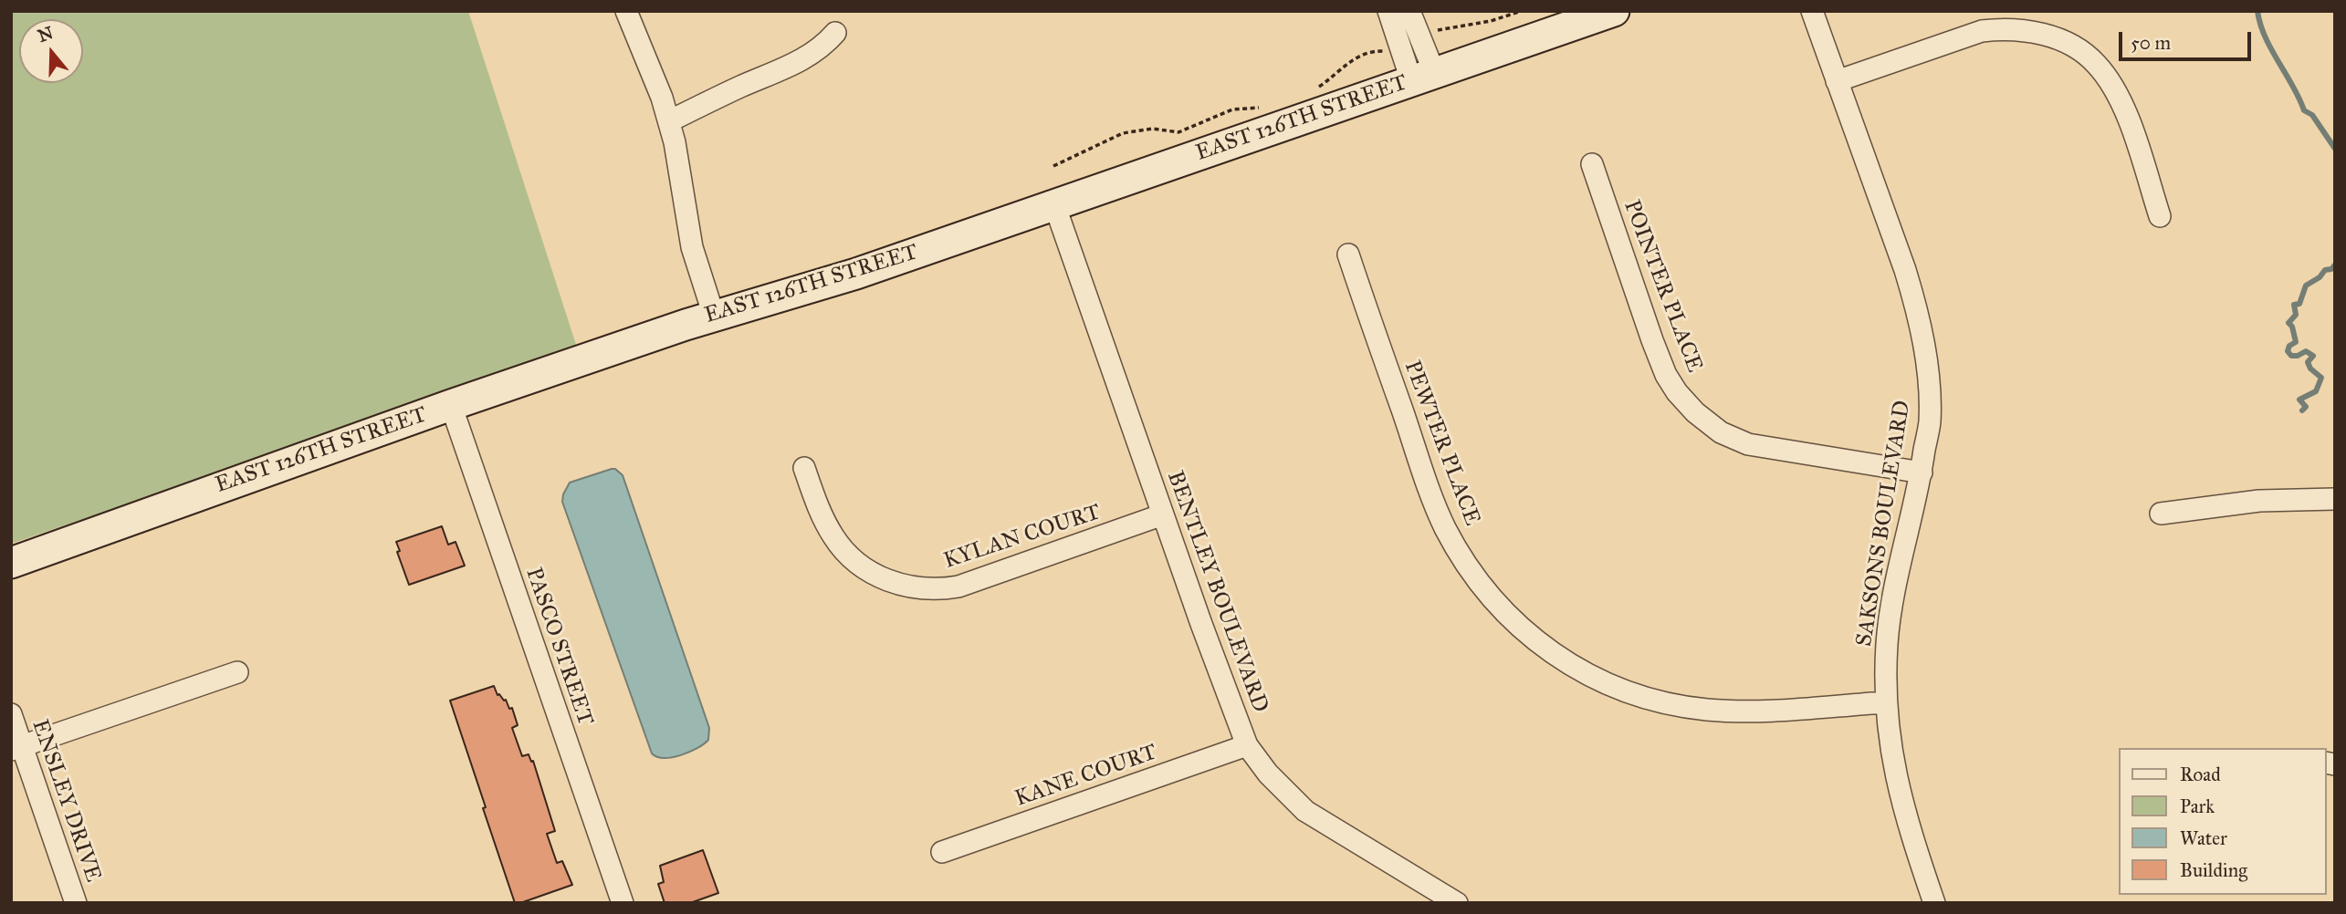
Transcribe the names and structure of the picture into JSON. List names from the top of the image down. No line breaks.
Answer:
{"streets":{"main road":["EAST 126TH STREET"],"street":["POINTER PLACE","PEWTER PLACE","SAKSONS BOULEVARD","KYLAN COURT","BENTLEY BOULEVARD","PASCO STREET","KANE COURT","ENSLEY DRIVE"]},"crossings":[["EAST 126TH STREET","BENTLEY BOULEVARD"],["EAST 126TH STREET","PASCO STREET"],["POINTER PLACE","SAKSONS BOULEVARD"],["PEWTER PLACE","SAKSONS BOULEVARD"],["KYLAN COURT","BENTLEY BOULEVARD"],["BENTLEY BOULEVARD","KANE COURT"]],"legend":["Road","Park","Water","Building"],"scale_bar":"50 m","north":"top"}
